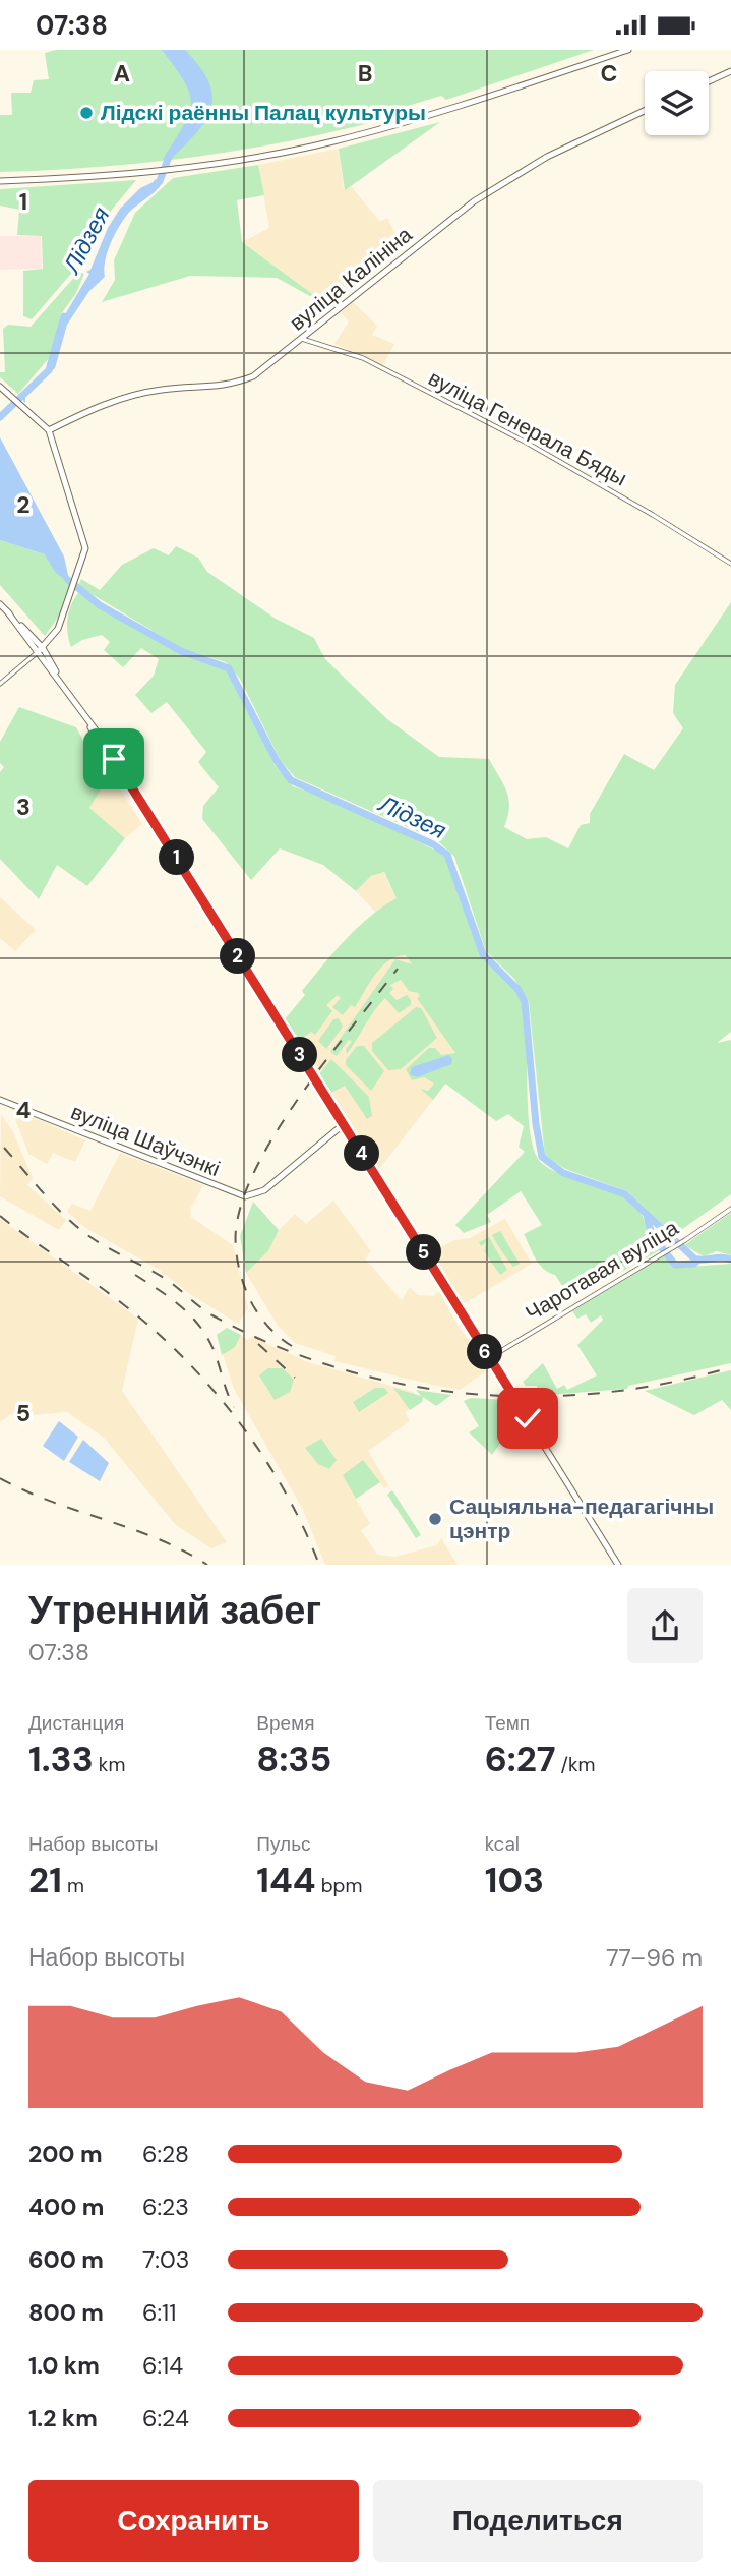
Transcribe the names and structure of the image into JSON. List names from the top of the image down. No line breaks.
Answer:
{"streets":{"main road":["вуліца Калініна","вуліца Шаўчэнкі"],"street":["вуліца Генерала Бяды","Чаротавая вуліца"]},"crossings":[["вуліца Калініна","вуліца Генерала Бяды"]],"water":["Лідзея"],"places":["Лідскі раённы Палац культуры","Сацыяльна-педагагічны цэнтр"],"page":{"status":"07:38","pins":["1","2","3","4","5","6"],"heading":["Утренний забег","07:38"],"stats":[["Дистанция","1.33 km"],["Время","8:35"],["Темп","6:27 /km"],["Набор высоты","21 m"],["Пульс","144 bpm"],["kcal","103"]],"chart":["Набор высоты","77–96 m"],"list":[{"name":"200 m","note":"6:28"},{"name":"400 m","note":"6:23"},{"name":"600 m","note":"7:03"},{"name":"800 m","note":"6:11"},{"name":"1.0 km","note":"6:14"},{"name":"1.2 km","note":"6:24"}],"buttons":["Сохранить","Поделиться"]},"grid":{"columns":["A","B","C"],"rows":["1","2","3","4","5"]}}
